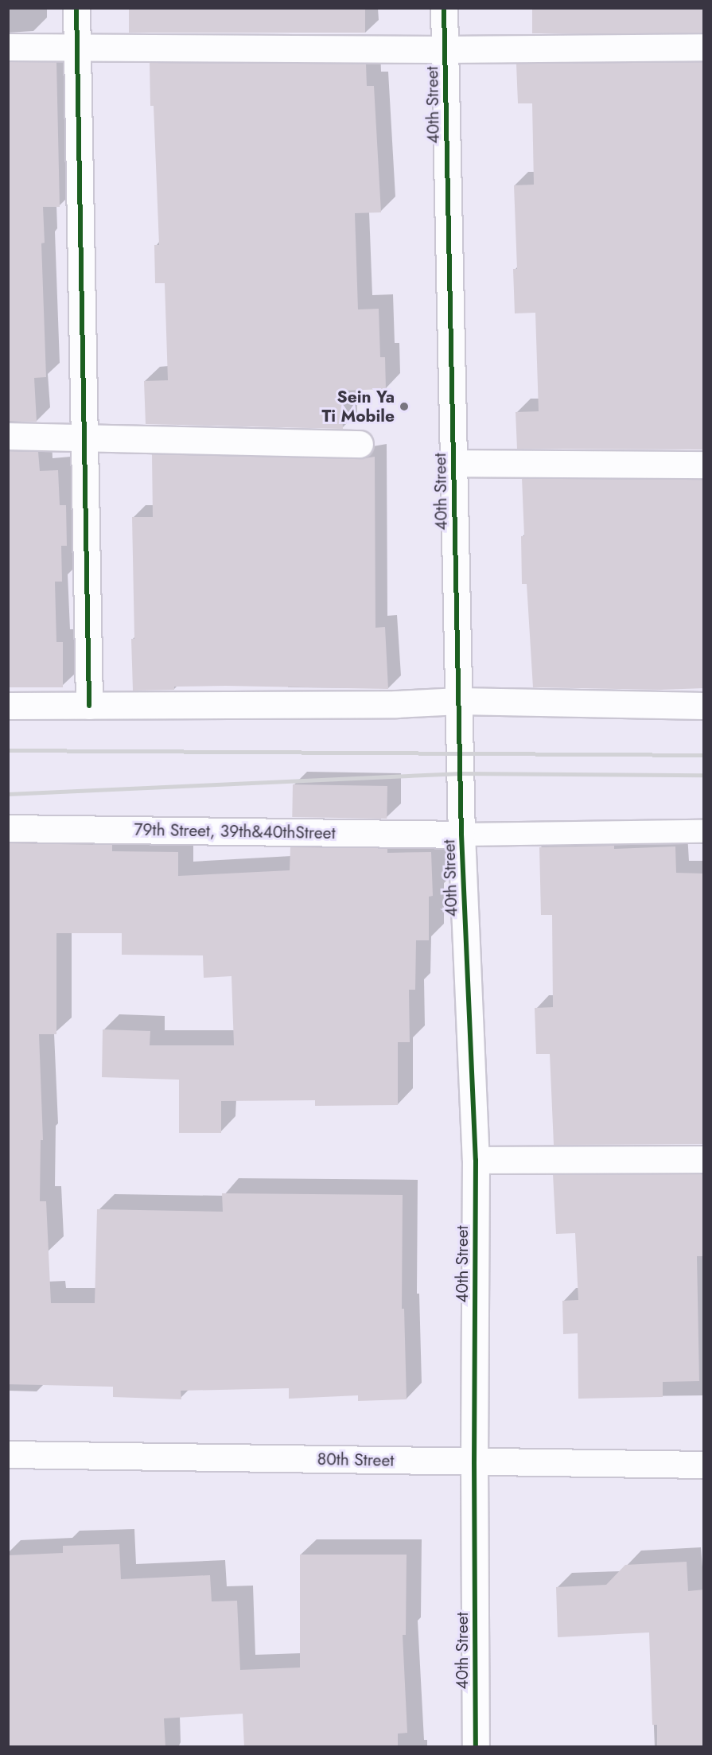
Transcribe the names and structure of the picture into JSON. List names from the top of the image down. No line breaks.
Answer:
{"streets":{"street":["40th Street","79th Street, 39th&40thStreet","80th Street"]},"crossings":[["40th Street","79th Street, 39th&40thStreet"],["40th Street","80th Street"]],"places":["Sein Ya Ti Mobile"]}
